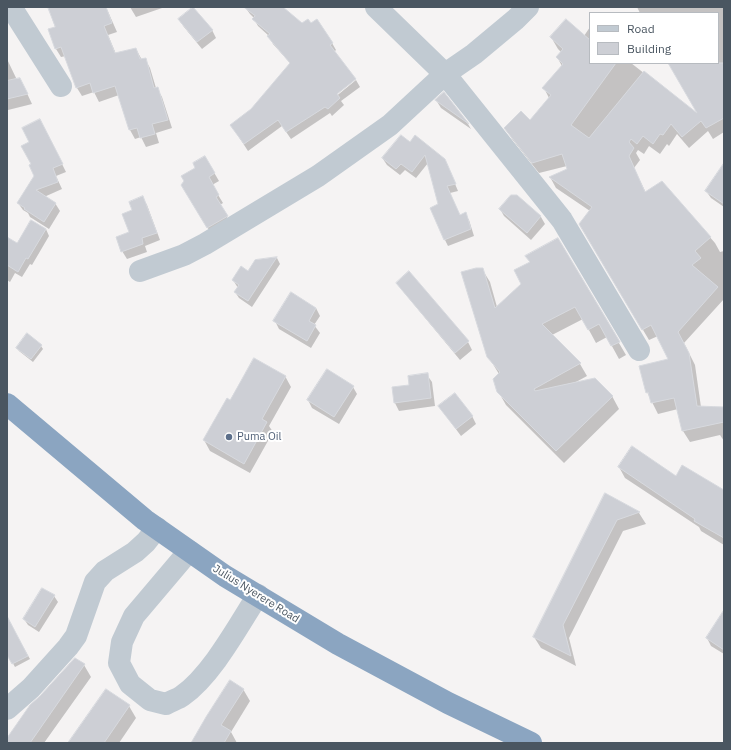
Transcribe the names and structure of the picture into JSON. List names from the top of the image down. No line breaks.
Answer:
{"streets":{"highway":["Julius Nyerere Road"]},"places":["Puma Oil"],"legend":["Road","Building"]}
